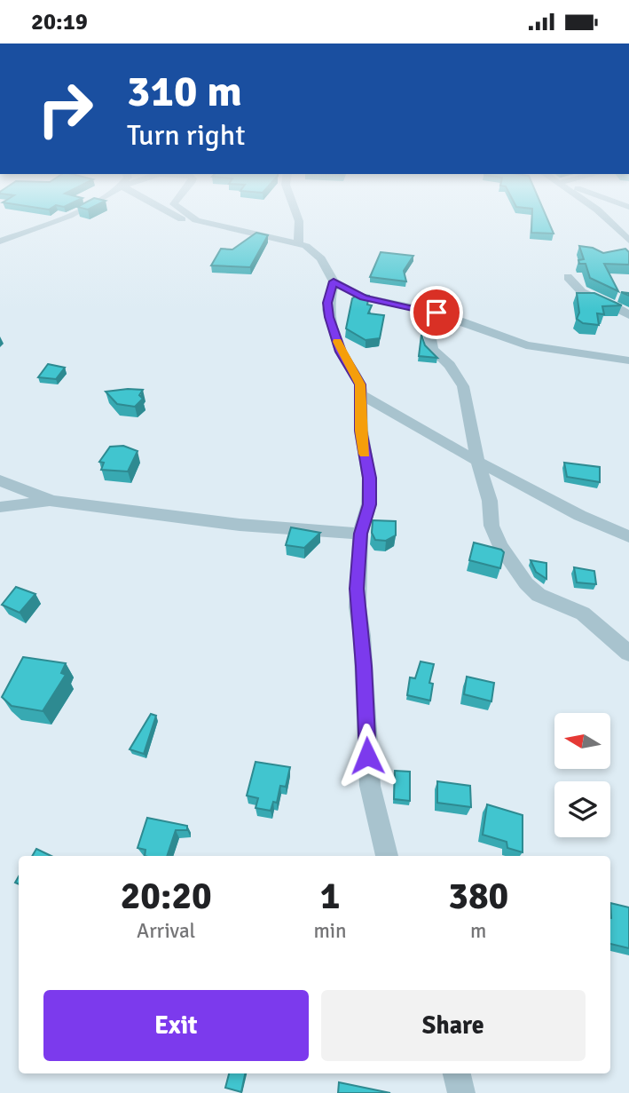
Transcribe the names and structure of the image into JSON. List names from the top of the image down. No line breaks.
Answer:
{"north":"left","page":{"status":"20:19","turn":["310 m","Turn right"],"eta":["20:20","Arrival","1","min","380","m"],"buttons":["Exit","Share"]}}
